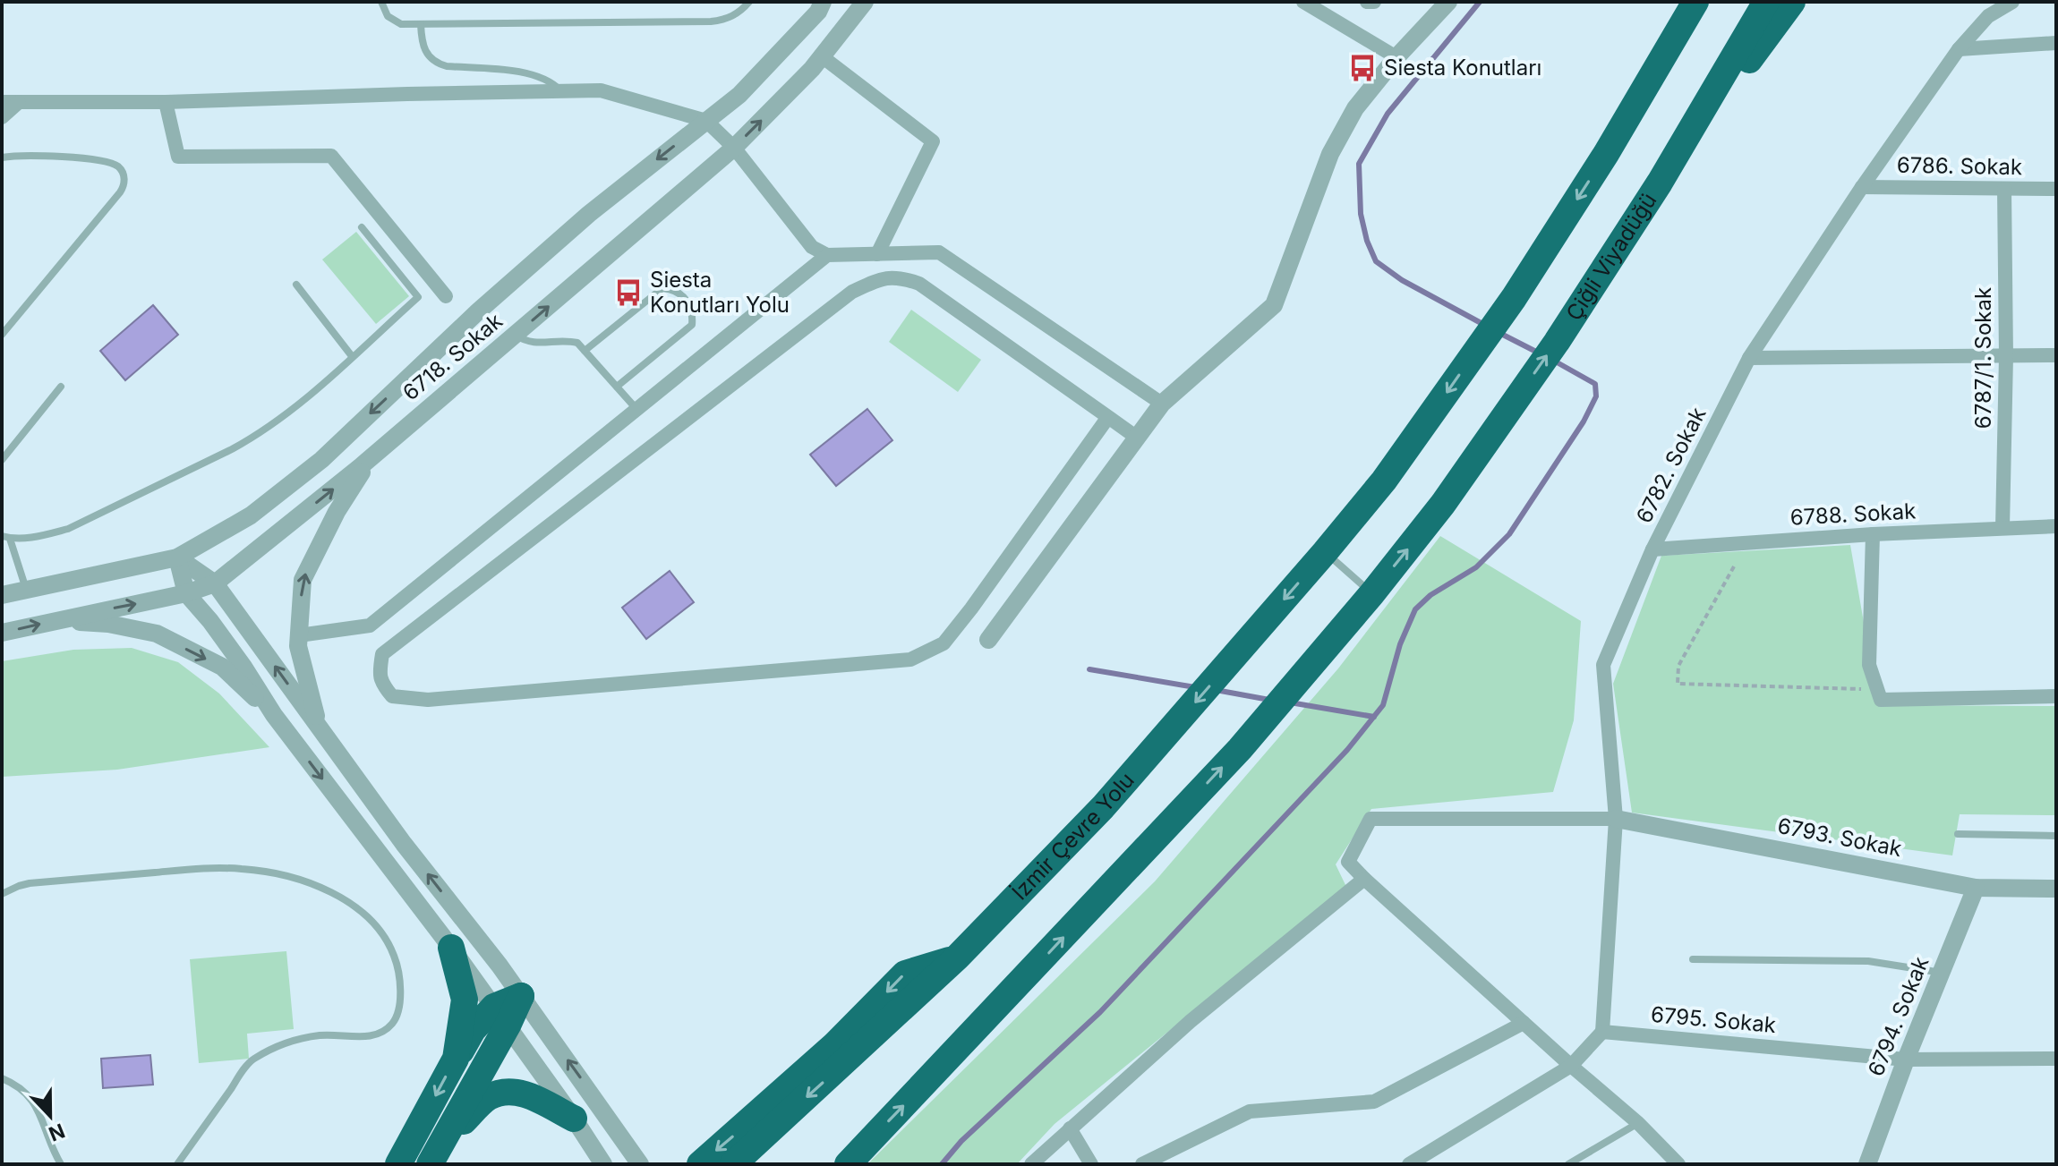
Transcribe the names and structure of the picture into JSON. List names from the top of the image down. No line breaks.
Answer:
{"streets":{"highway":["Çiğli Viyadüğü","İzmir Çevre Yolu"],"street":["6786. Sokak","6718. Sokak","6787/1. Sokak","6782. Sokak","6788. Sokak","6793. Sokak","6794. Sokak","6795. Sokak"]},"crossings":[["6786. Sokak","6787/1. Sokak"],["6786. Sokak","6782. Sokak"],["6787/1. Sokak","6788. Sokak"],["6782. Sokak","6788. Sokak"],["6782. Sokak","6793. Sokak"],["6782. Sokak","6795. Sokak"],["6793. Sokak","6794. Sokak"],["6794. Sokak","6795. Sokak"]],"one_way":["Çiğli Viyadüğü"],"places":{"bus stop":["Siesta Konutları","Siesta Konutları Yolu"]},"north":"bottom"}
